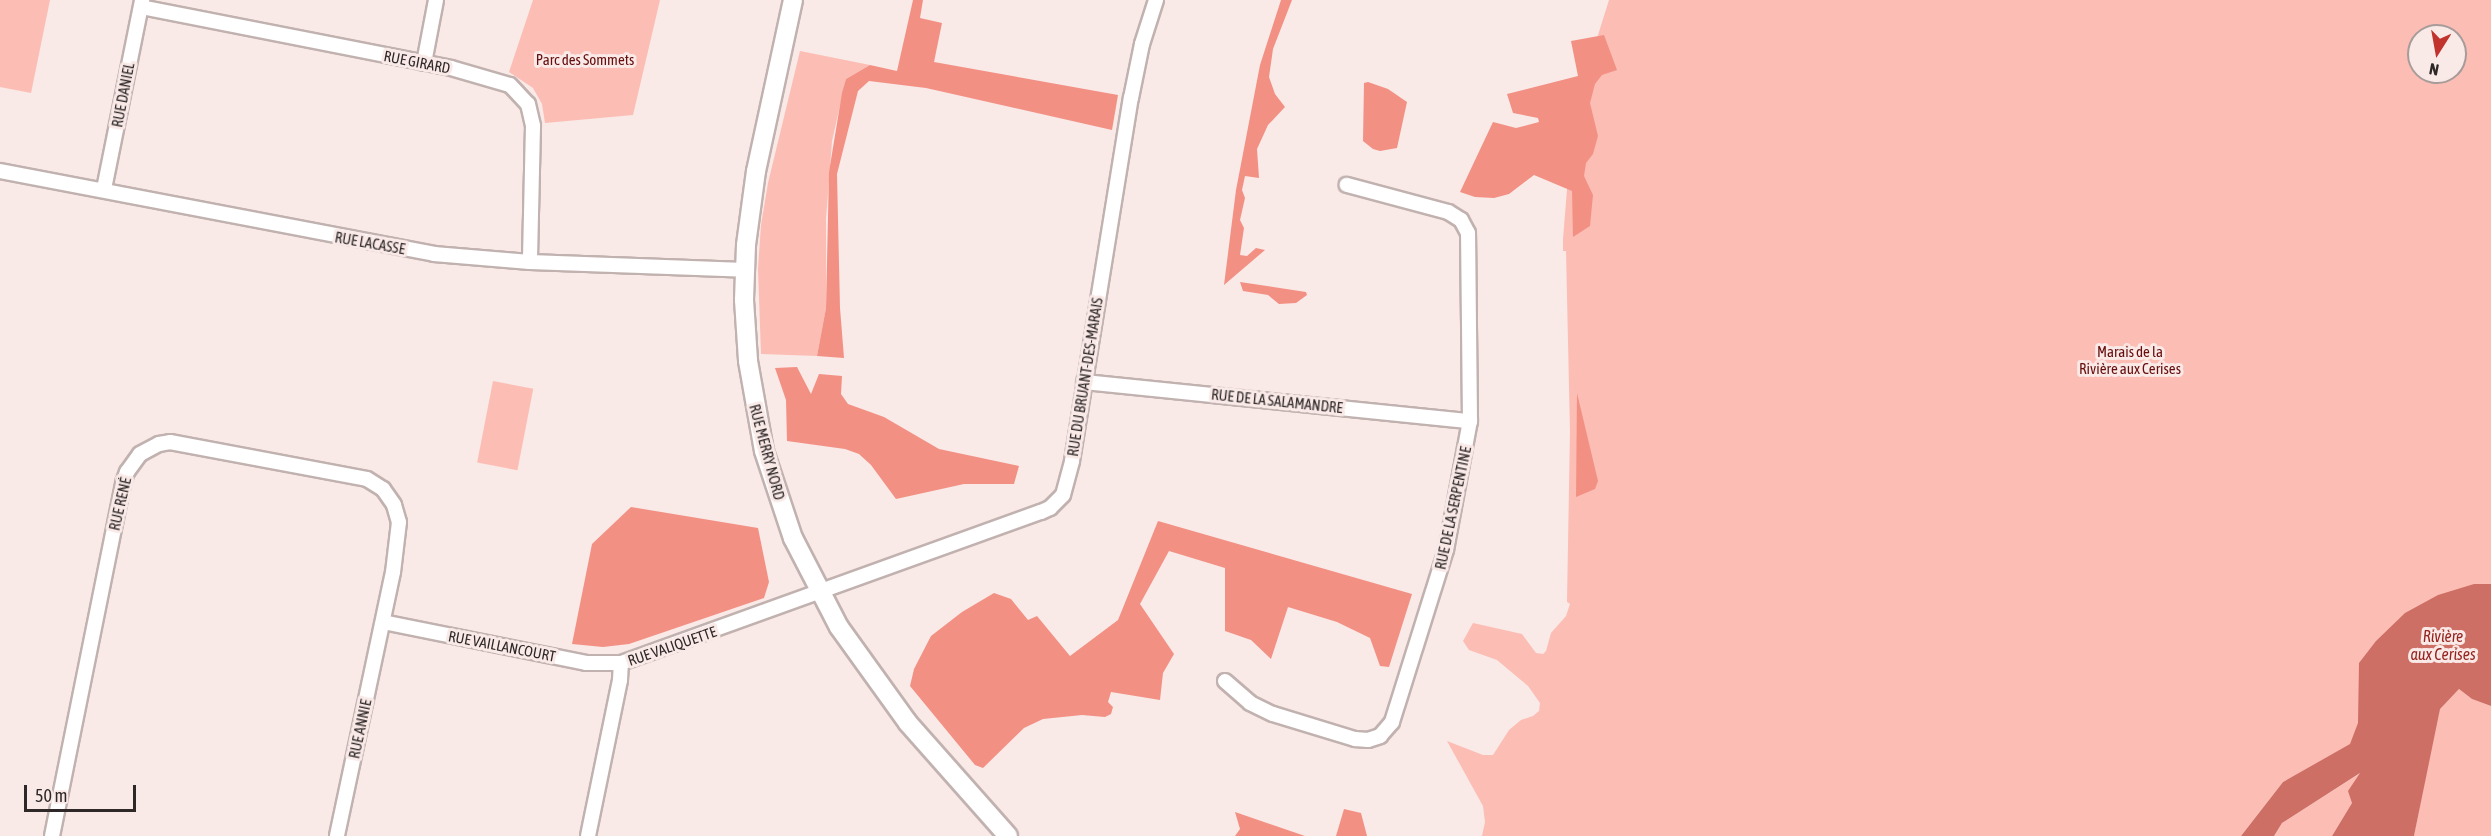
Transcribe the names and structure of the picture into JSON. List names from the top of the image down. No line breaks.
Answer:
{"streets":{"main road":["RUE MERRY NORD"],"street":["RUE GIRARD","RUE DANIEL","RUE LACASSE","RUE DU BRUANT-DES-MARAIS","RUE DE LA SALAMANDRE","RUE RENÉ","RUE DE LA SERPENTINE","RUE VAILLANCOURT","RUE VALIQUETTE","RUE ANNIE"]},"crossings":[["RUE GIRARD","RUE DANIEL"],["RUE GIRARD","RUE LACASSE"],["RUE DANIEL","RUE LACASSE"],["RUE LACASSE","RUE MERRY NORD"],["RUE DU BRUANT-DES-MARAIS","RUE DE LA SALAMANDRE"],["RUE DU BRUANT-DES-MARAIS","RUE MERRY NORD"],["RUE DU BRUANT-DES-MARAIS","RUE VALIQUETTE"],["RUE DE LA SALAMANDRE","RUE DE LA SERPENTINE"],["RUE MERRY NORD","RUE VALIQUETTE"],["RUE RENÉ","RUE VAILLANCOURT"],["RUE RENÉ","RUE ANNIE"],["RUE VAILLANCOURT","RUE VALIQUETTE"],["RUE VAILLANCOURT","RUE ANNIE"]],"water":["Rivière aux Cerises"],"parks":["Parc des Sommets","Marais de la Rivière aux Cerises"],"scale_bar":"50 m","north":"bottom"}
